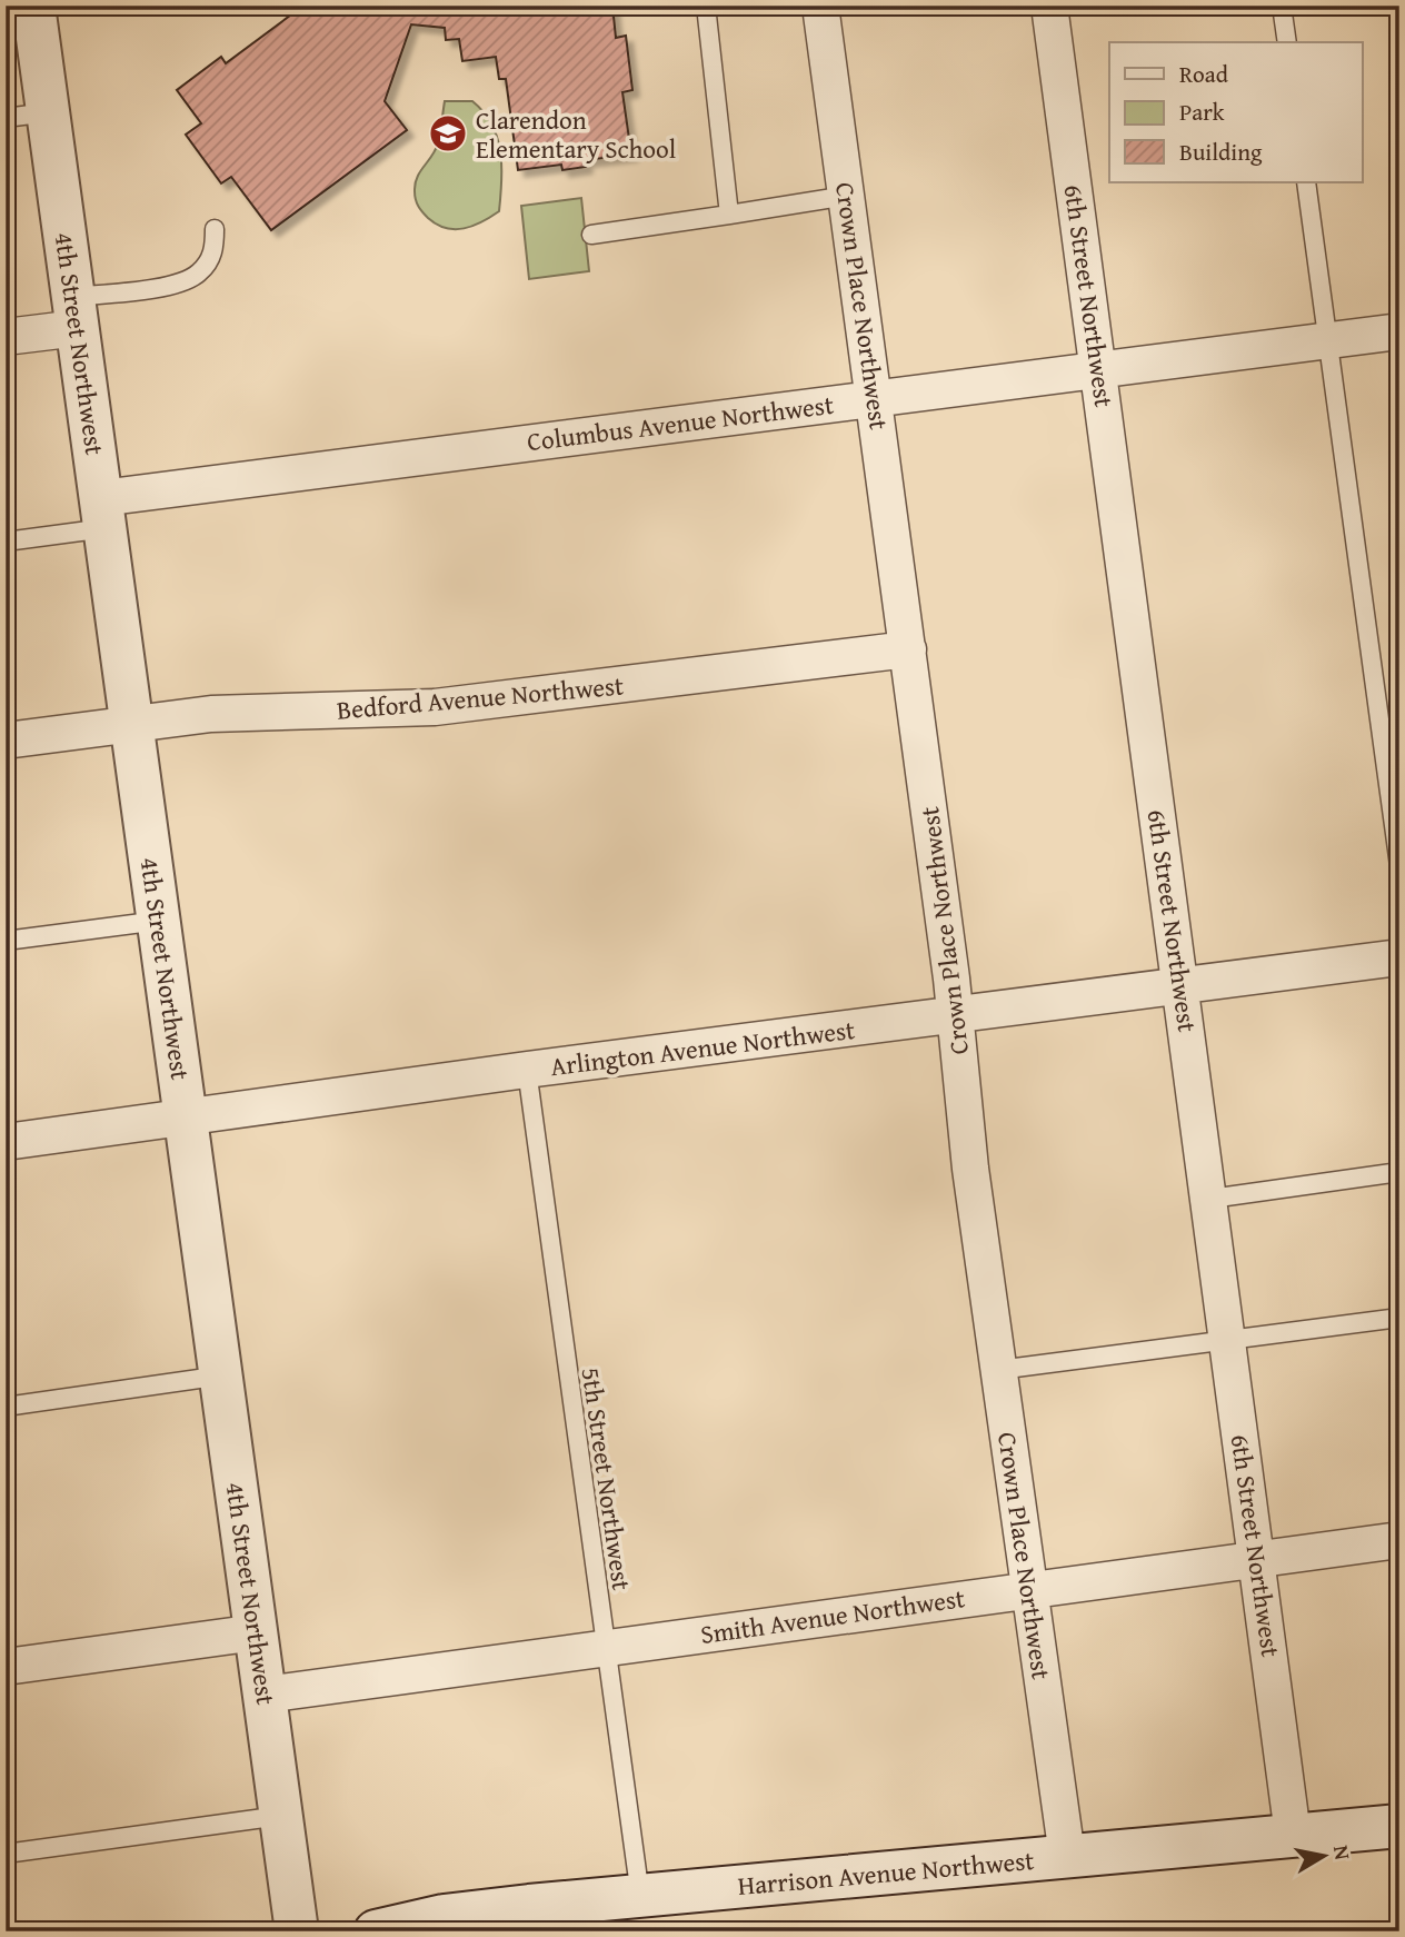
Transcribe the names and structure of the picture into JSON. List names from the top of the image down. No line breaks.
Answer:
{"streets":{"street":["6th Street Northwest","Crown Place Northwest","4th Street Northwest","Columbus Avenue Northwest","Bedford Avenue Northwest","Arlington Avenue Northwest","Smith Avenue Northwest","Harrison Avenue Northwest"],"lane":["5th Street Northwest"]},"crossings":[["6th Street Northwest","Columbus Avenue Northwest"],["6th Street Northwest","Arlington Avenue Northwest"],["6th Street Northwest","Smith Avenue Northwest"],["6th Street Northwest","Harrison Avenue Northwest"],["Crown Place Northwest","Columbus Avenue Northwest"],["Crown Place Northwest","Bedford Avenue Northwest"],["Crown Place Northwest","Arlington Avenue Northwest"],["Crown Place Northwest","Smith Avenue Northwest"],["Crown Place Northwest","Harrison Avenue Northwest"],["4th Street Northwest","Columbus Avenue Northwest"],["4th Street Northwest","Bedford Avenue Northwest"],["4th Street Northwest","Arlington Avenue Northwest"],["4th Street Northwest","Smith Avenue Northwest"],["Arlington Avenue Northwest","5th Street Northwest"],["5th Street Northwest","Smith Avenue Northwest"],["5th Street Northwest","Harrison Avenue Northwest"]],"places":{"school or university":["Clarendon Elementary School"]},"legend":["Road","Park","Building"],"north":"right"}
